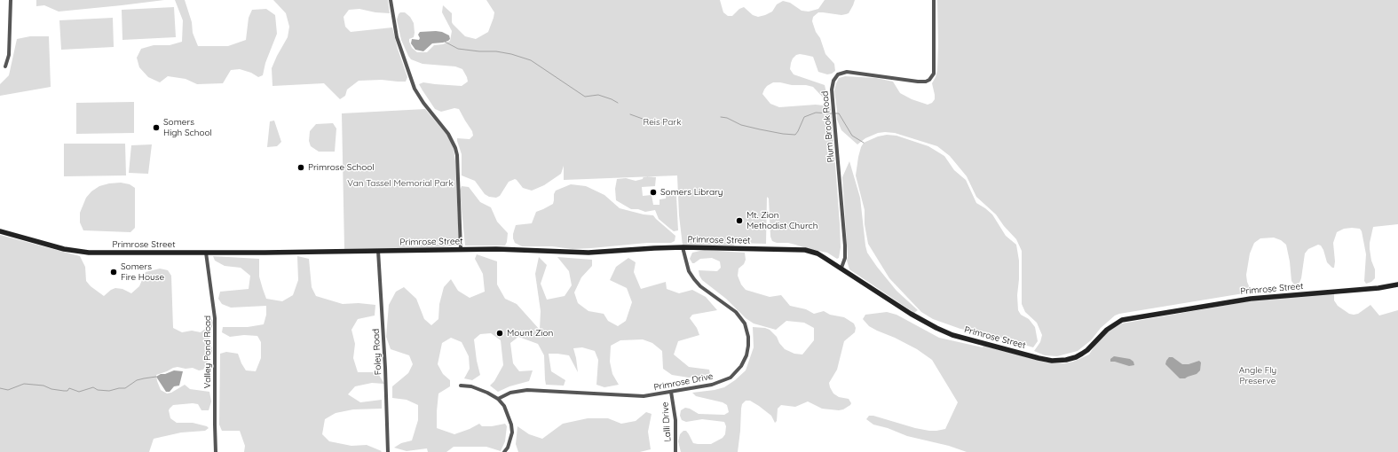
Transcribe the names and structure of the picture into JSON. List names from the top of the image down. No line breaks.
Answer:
{"streets":{"main road":["Primrose Street"],"street":["Plum Brook Road","Valley Pond Road","Foley Road","Primrose Drive","Lalli Drive"]},"crossings":[["Plum Brook Road","Primrose Street"],["Primrose Street","Valley Pond Road"],["Primrose Street","Foley Road"],["Primrose Street","Primrose Drive"],["Primrose Drive","Lalli Drive"]],"parks":["Reis Park","Van Tassel Memorial Park","Angle Fly Preserve"],"places":["Somers High School","Primrose School","Somers Library","Mt. Zion Methodist Church","Somers Fire House","Mount Zion"]}
